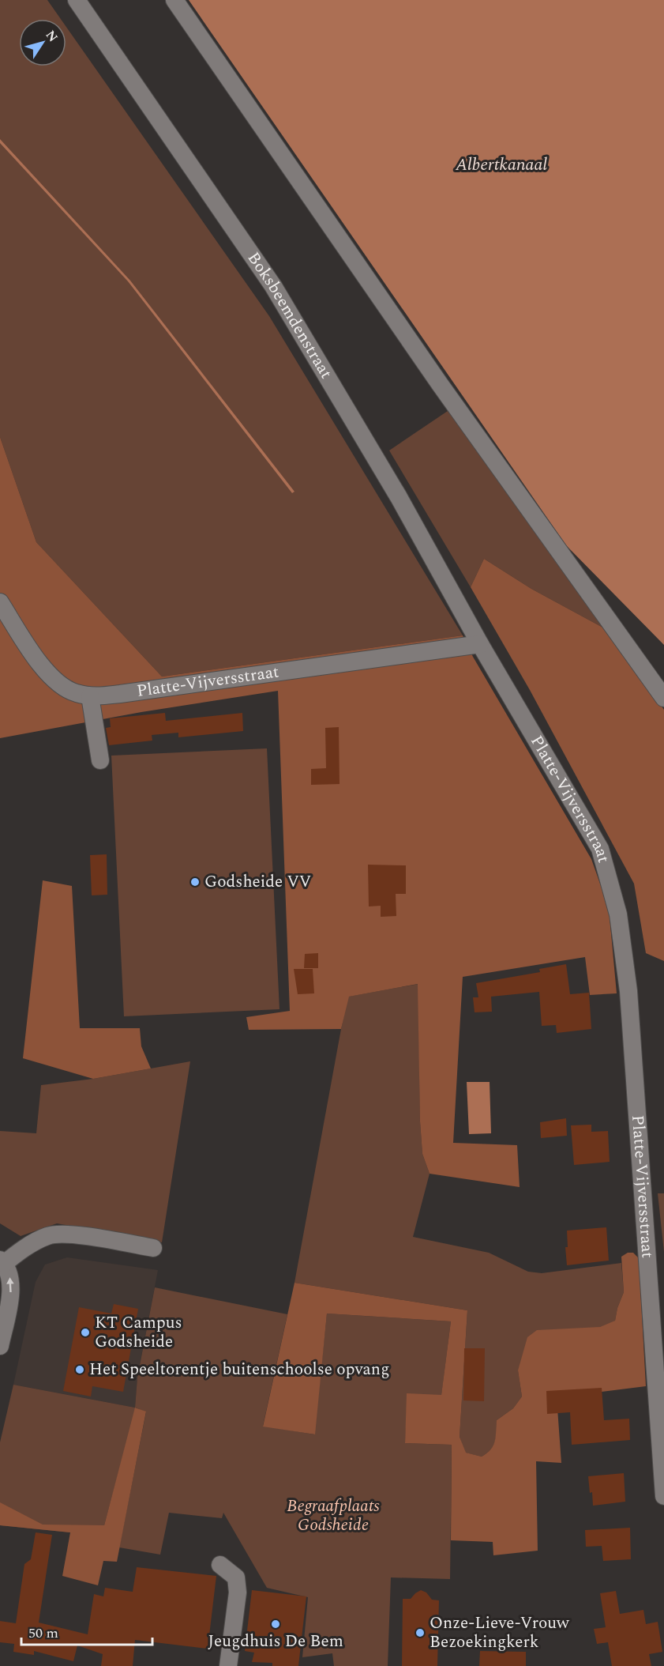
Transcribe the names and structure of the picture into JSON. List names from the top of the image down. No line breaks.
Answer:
{"streets":{"street":["Boksbeemdenstraat","Platte-Vijversstraat"]},"crossings":[["Boksbeemdenstraat","Platte-Vijversstraat"]],"water":["Albertkanaal"],"parks":["Begraafplaats Godsheide"],"places":["Godsheide VV","KT Campus Godsheide","Het Speeltorentje buitenschoolse opvang","Jeugdhuis De Bem","Onze-Lieve-Vrouw Bezoekingkerk"],"scale_bar":"50 m","north":"top right"}
